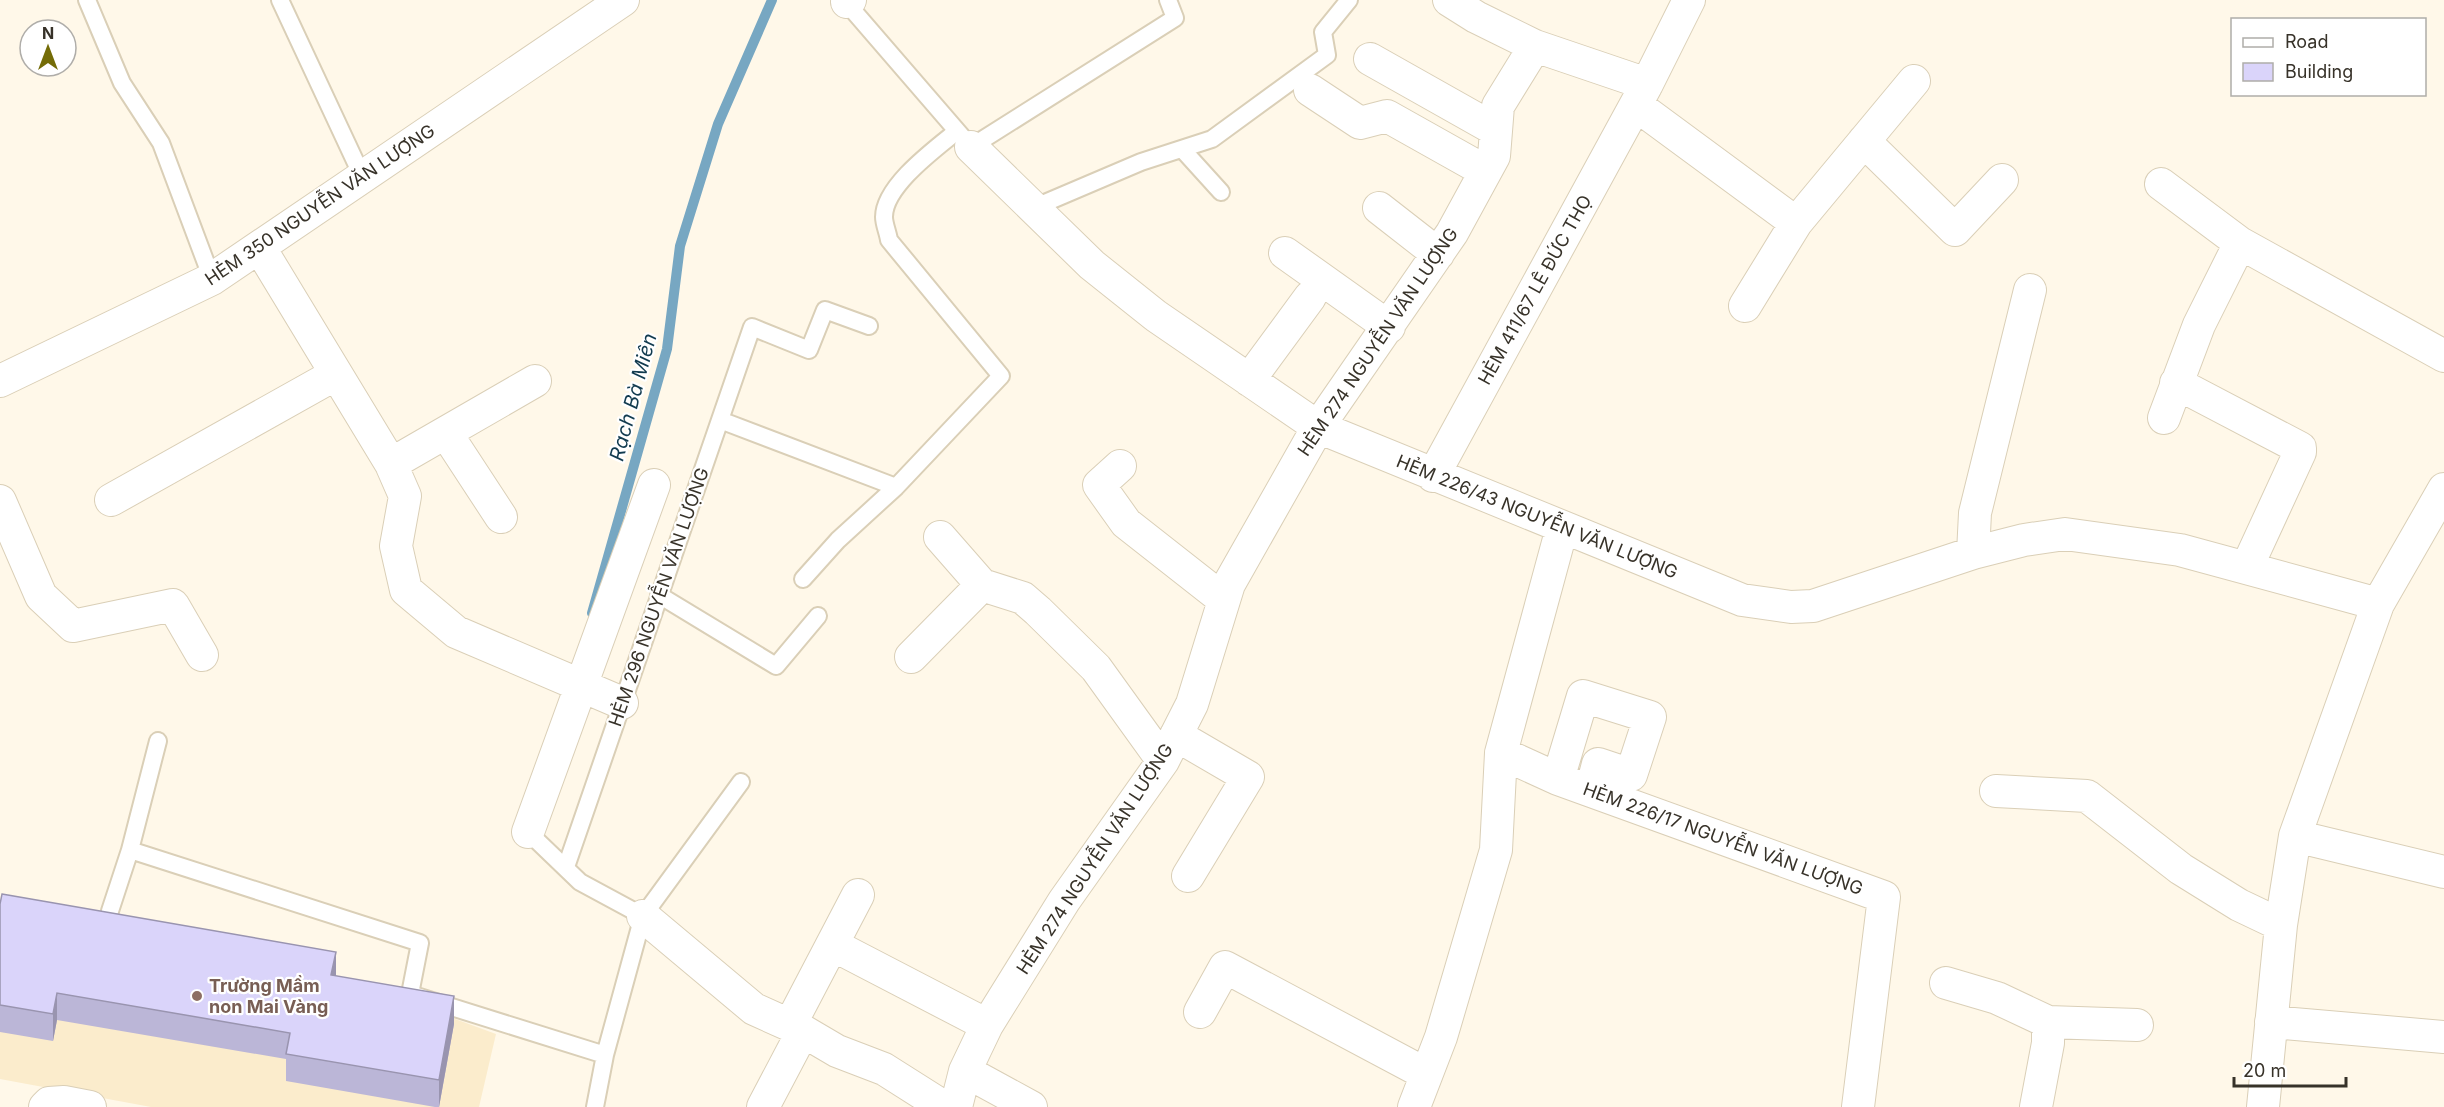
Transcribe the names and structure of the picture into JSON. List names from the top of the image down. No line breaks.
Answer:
{"streets":{"street":["HẺM 350 NGUYỄN VĂN LƯỢNG","HẺM 411/67 LÊ ĐỨC THỌ","HẺM 274 NGUYỄN VĂN LƯỢNG","HẺM 226/43 NGUYỄN VĂN LƯỢNG","HẺM 226/17 NGUYỄN VĂN LƯỢNG"],"lane":["HẺM 296 NGUYỄN VĂN LƯỢNG"]},"crossings":[["HẺM 411/67 LÊ ĐỨC THỌ","HẺM 226/43 NGUYỄN VĂN LƯỢNG"],["HẺM 274 NGUYỄN VĂN LƯỢNG","HẺM 226/43 NGUYỄN VĂN LƯỢNG"]],"water":["Rạch Bà Miên"],"places":["Trường Mầm non Mai Vàng"],"legend":["Road","Building"],"scale_bar":"20 m","north":"top"}
